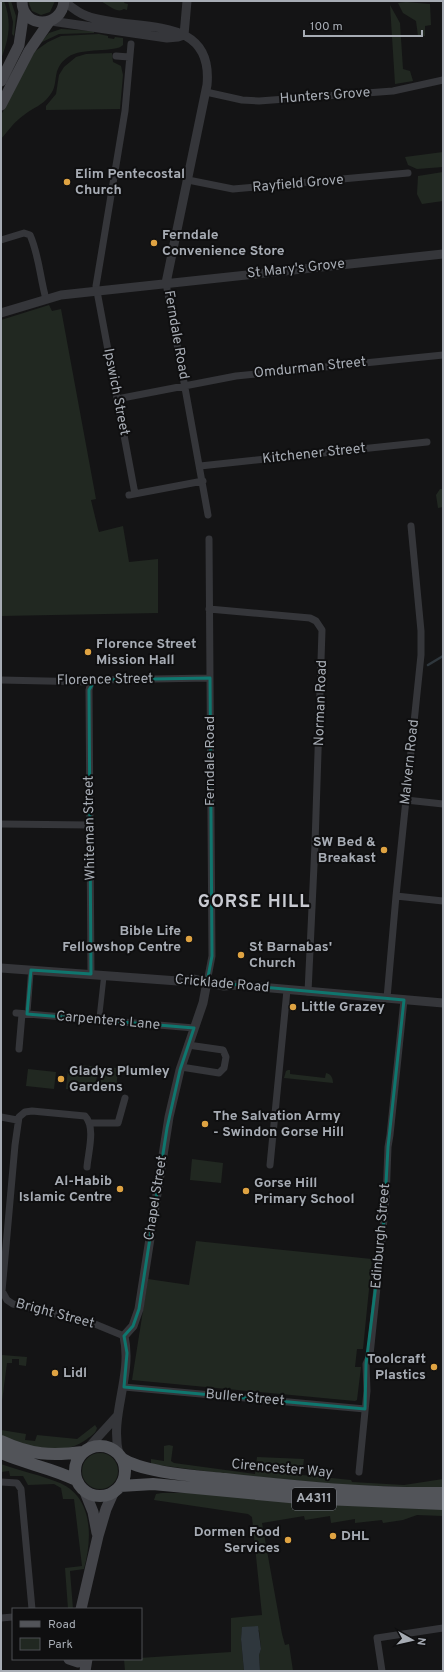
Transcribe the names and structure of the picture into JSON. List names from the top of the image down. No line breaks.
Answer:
{"streets":{"main road":["Cirencester Way","A4311"],"street":["Hunters Grove","Rayfield Grove","St Mary's Grove","Ferndale Road","Omdurman Street","Ipswich Street","Kitchener Street","Florence Street","Norman Road","Malvern Road","Whiteman Street","Cricklade Road","Carpenters Lane","Chapel Street","Edinburgh Street","Bright Street","Buller Street"]},"crossings":[["Hunters Grove","Ferndale Road"],["Rayfield Grove","Ferndale Road"],["St Mary's Grove","Ferndale Road"],["St Mary's Grove","Ipswich Street"],["Ferndale Road","Omdurman Street"],["Ferndale Road","Ipswich Street"],["Ferndale Road","Kitchener Street"],["Ferndale Road","Florence Street"],["Ferndale Road","Norman Road"],["Ferndale Road","Cricklade Road"],["Ferndale Road","Chapel Street"],["Omdurman Street","Ipswich Street"],["Florence Street","Whiteman Street"],["Norman Road","Cricklade Road"],["Malvern Road","Cricklade Road"],["Whiteman Street","Cricklade Road"],["Cricklade Road","Chapel Street"],["Cricklade Road","Edinburgh Street"],["Carpenters Lane","Chapel Street"],["Chapel Street","Bright Street"],["Edinburgh Street","Buller Street"],["Cirencester Way","A4311"]],"districts":["GORSE HILL"],"places":["Elim Pentecostal Church","Ferndale Convenience Store","Florence Street Mission Hall","SW Bed & Breakast","Bible Life Fellowshop Centre","St Barnabas' Church","Little Grazey","Gladys Plumley Gardens","The Salvation Army - Swindon Gorse Hill","Al-Habib Islamic Centre","Gorse Hill Primary School","Toolcraft Plastics","Lidl","DHL","Dormen Food Services"],"legend":["Road","Park"],"scale_bar":"100 m","north":"right"}
